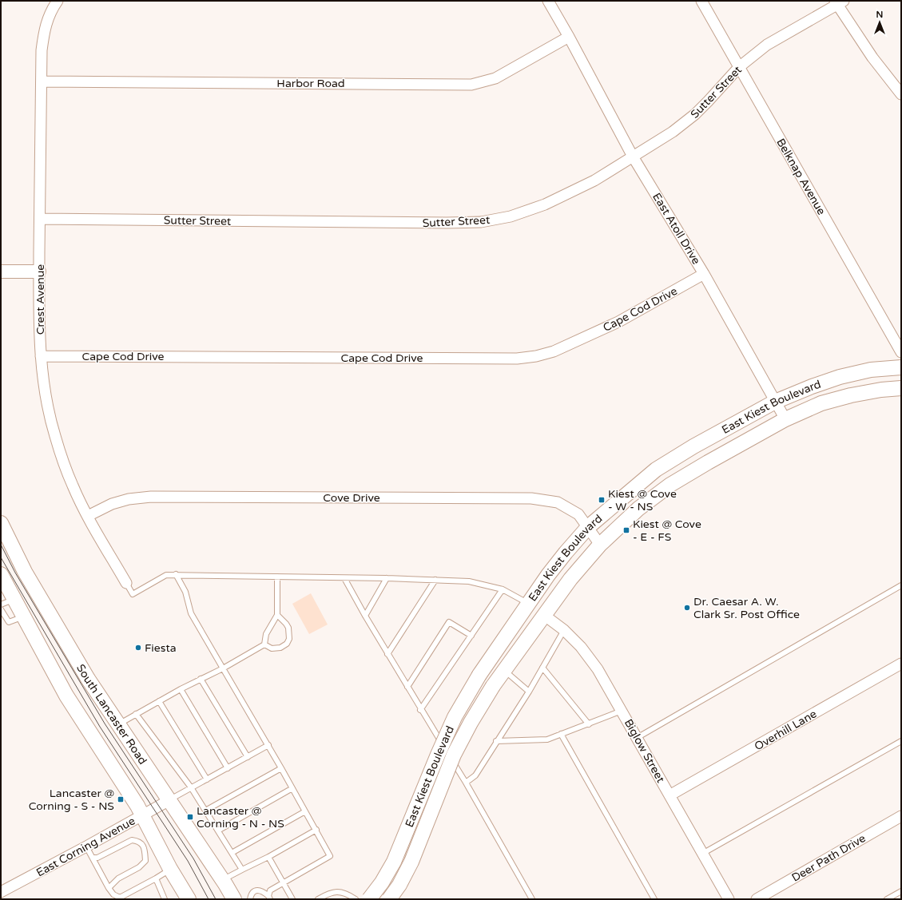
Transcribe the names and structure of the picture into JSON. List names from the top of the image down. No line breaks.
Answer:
{"streets":{"main road":["East Kiest Boulevard","South Lancaster Road"],"street":["Harbor Road","Sutter Street","Belknap Avenue","East Atoll Drive","Crest Avenue","Cape Cod Drive","Cove Drive","Overhill Lane","Biglow Street","East Corning Avenue","Deer Path Drive"]},"crossings":[["Harbor Road","East Atoll Drive"],["Harbor Road","Crest Avenue"],["Sutter Street","Belknap Avenue"],["Sutter Street","East Atoll Drive"],["Sutter Street","Crest Avenue"],["East Atoll Drive","Cape Cod Drive"],["East Atoll Drive","East Kiest Boulevard"],["Crest Avenue","Cape Cod Drive"],["Crest Avenue","Cove Drive"],["East Kiest Boulevard","Cove Drive"],["East Kiest Boulevard","Biglow Street"],["South Lancaster Road","East Corning Avenue"],["Overhill Lane","Biglow Street"]],"places":{"transit":["Kiest @ Cove - W - NS","Kiest @ Cove - E - FS","Lancaster @ Corning - S - NS","Lancaster @ Corning - N - NS"],"other":["Dr. Caesar A. W. Clark Sr. Post Office","Fiesta"]},"north":"top"}
